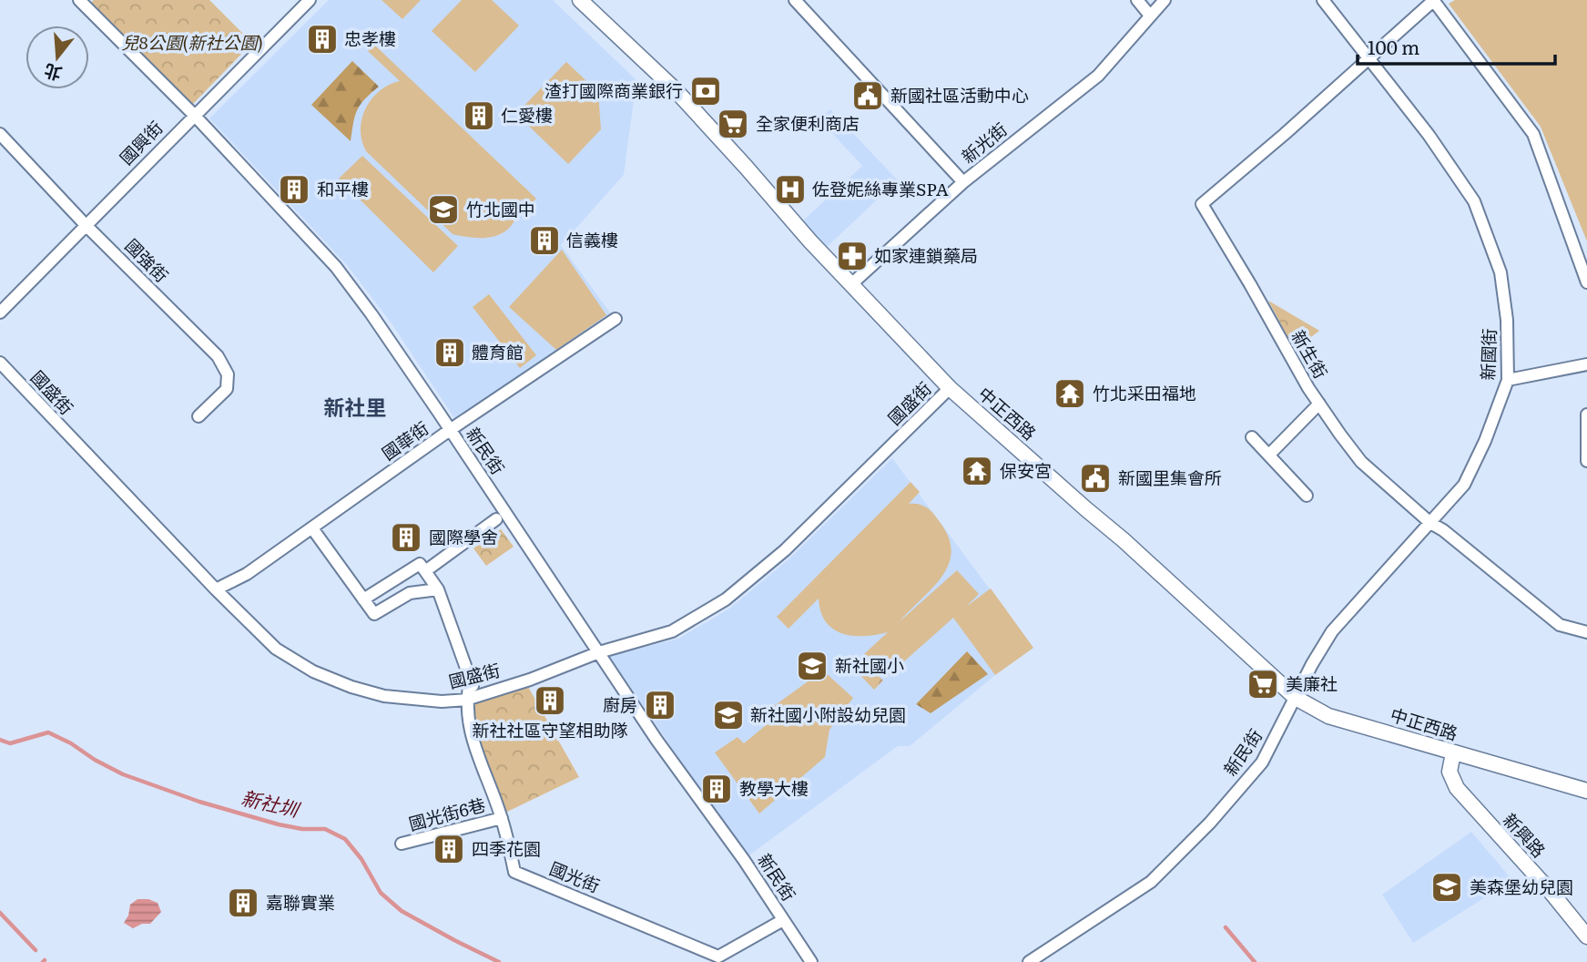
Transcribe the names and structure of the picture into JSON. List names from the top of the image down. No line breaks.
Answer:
{"streets":{"main road":["中正西路","新興路"],"street":["國興街","新光街","國強街","新生街","新國街","國盛街","國華街","新民街","國光街6巷","國光街"]},"crossings":[["國興街","國強街"],["國興街","新民街"],["新光街","中正西路"],["新生街","新國街"],["新國街","中正西路"],["新國街","新民街"],["國盛街","中正西路"],["國盛街","國華街"],["國盛街","新民街"],["國盛街","國光街"],["中正西路","新民街"],["中正西路","新興路"],["國華街","新民街"],["新民街","國光街"],["國光街6巷","國光街"]],"districts":["新社里"],"water":["新社圳"],"parks":["兒8公園(新社公園)"],"places":{"building":["忠孝樓","仁愛樓","和平樓","信義樓","體育館","國際學舍","新社社區守望相助隊","廚房","教學大樓","四季花園","嘉聯實業"],"bank":["渣打國際商業銀行"],"public building":["新國社區活動中心","新國里集會所"],"supermarket":["全家便利商店","美廉社"],"hospital":["佐登妮絲專業SPA"],"school or university":["竹北國中","新社國小","新社國小附設幼兒園","美森堡幼兒園"],"pharmacy":["如家連鎖藥局"],"temple":["竹北采田福地","保安宮"]},"scale_bar":"100 m","north":"bottom"}
